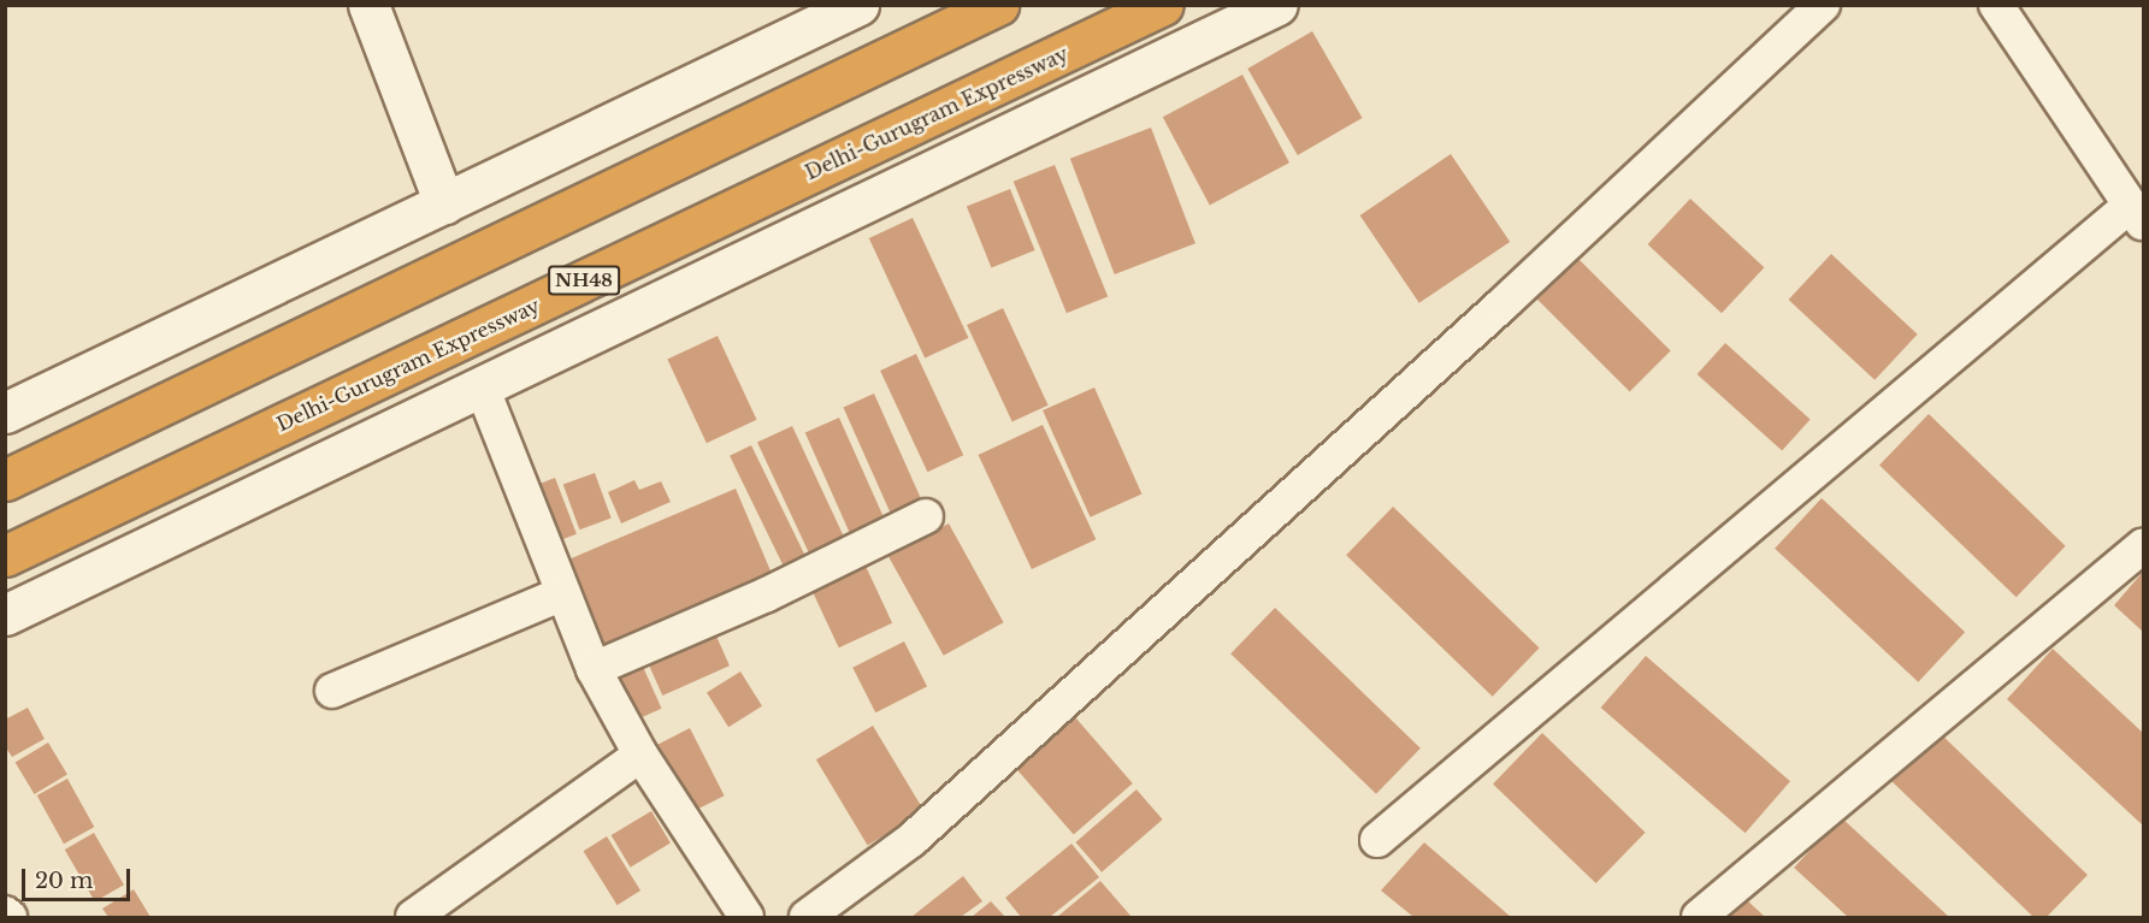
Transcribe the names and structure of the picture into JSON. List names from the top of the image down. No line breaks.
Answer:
{"streets":{"highway":["Delhi-Gurugram Expressway","NH48"]},"scale_bar":"20 m"}
